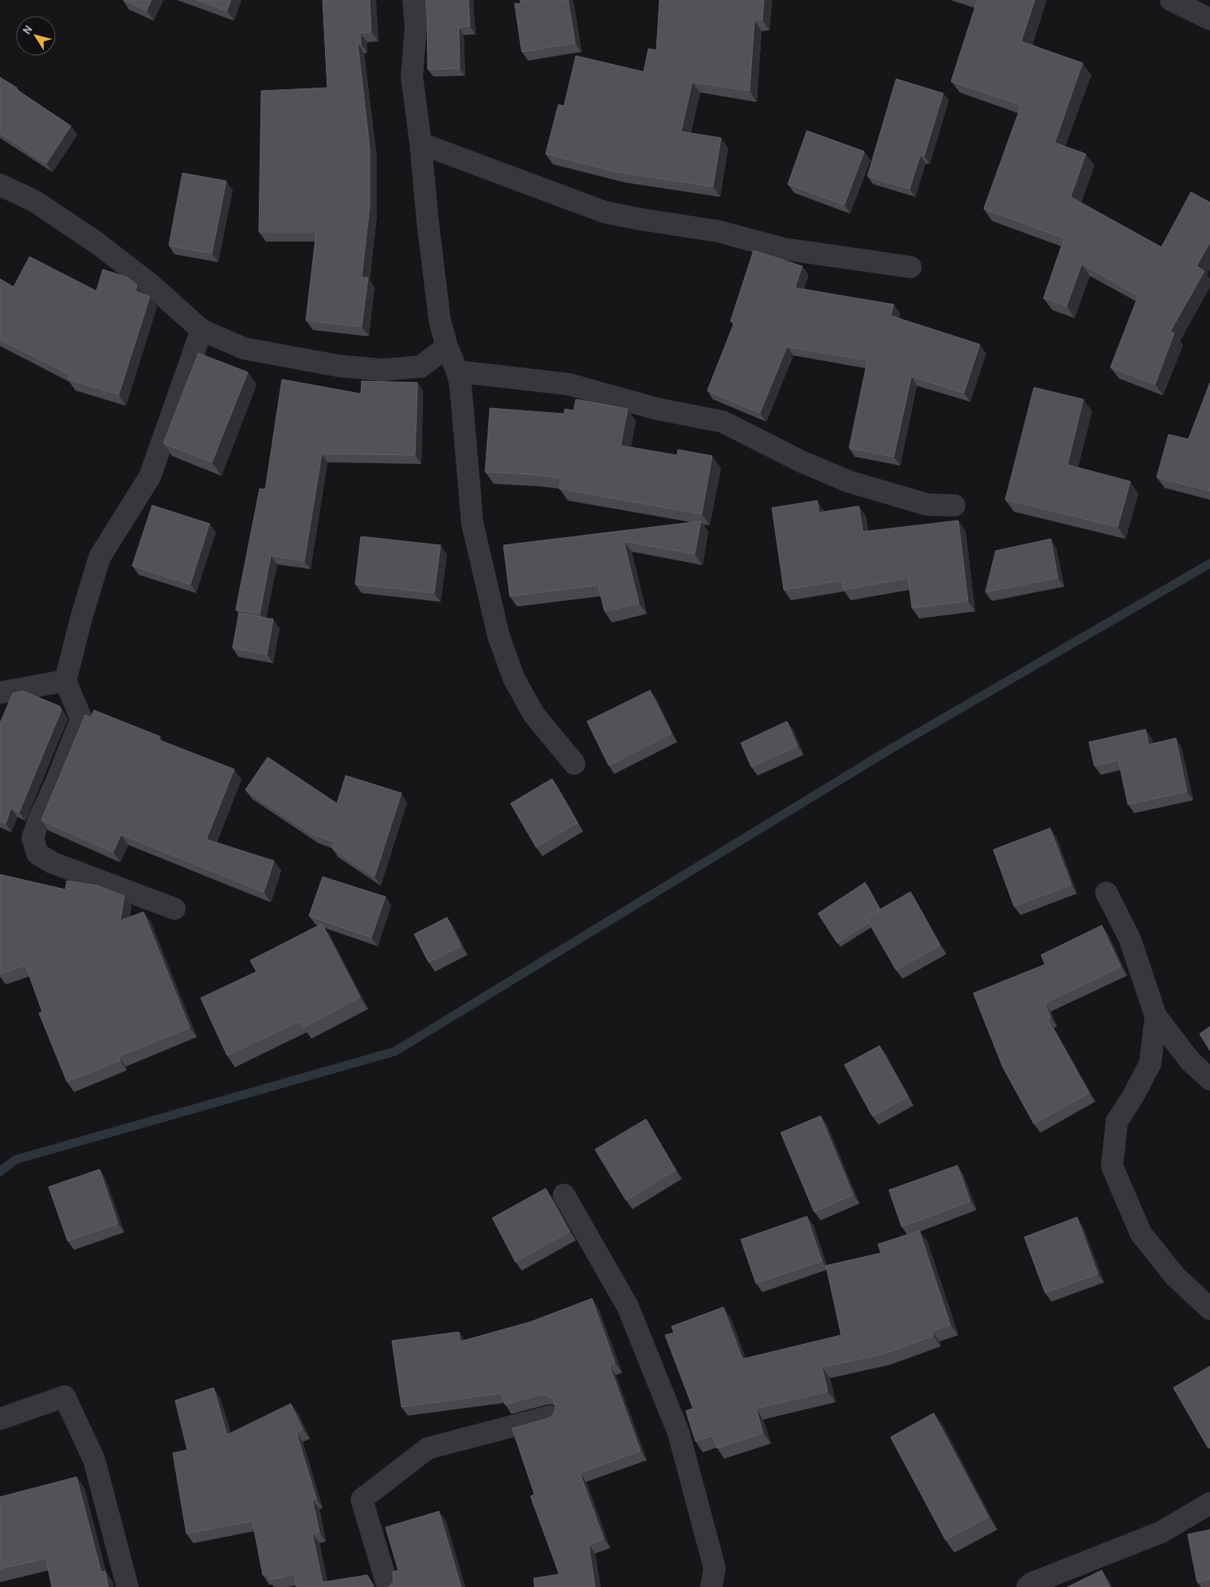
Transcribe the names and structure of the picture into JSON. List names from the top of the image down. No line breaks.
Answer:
{"north":"top left"}
